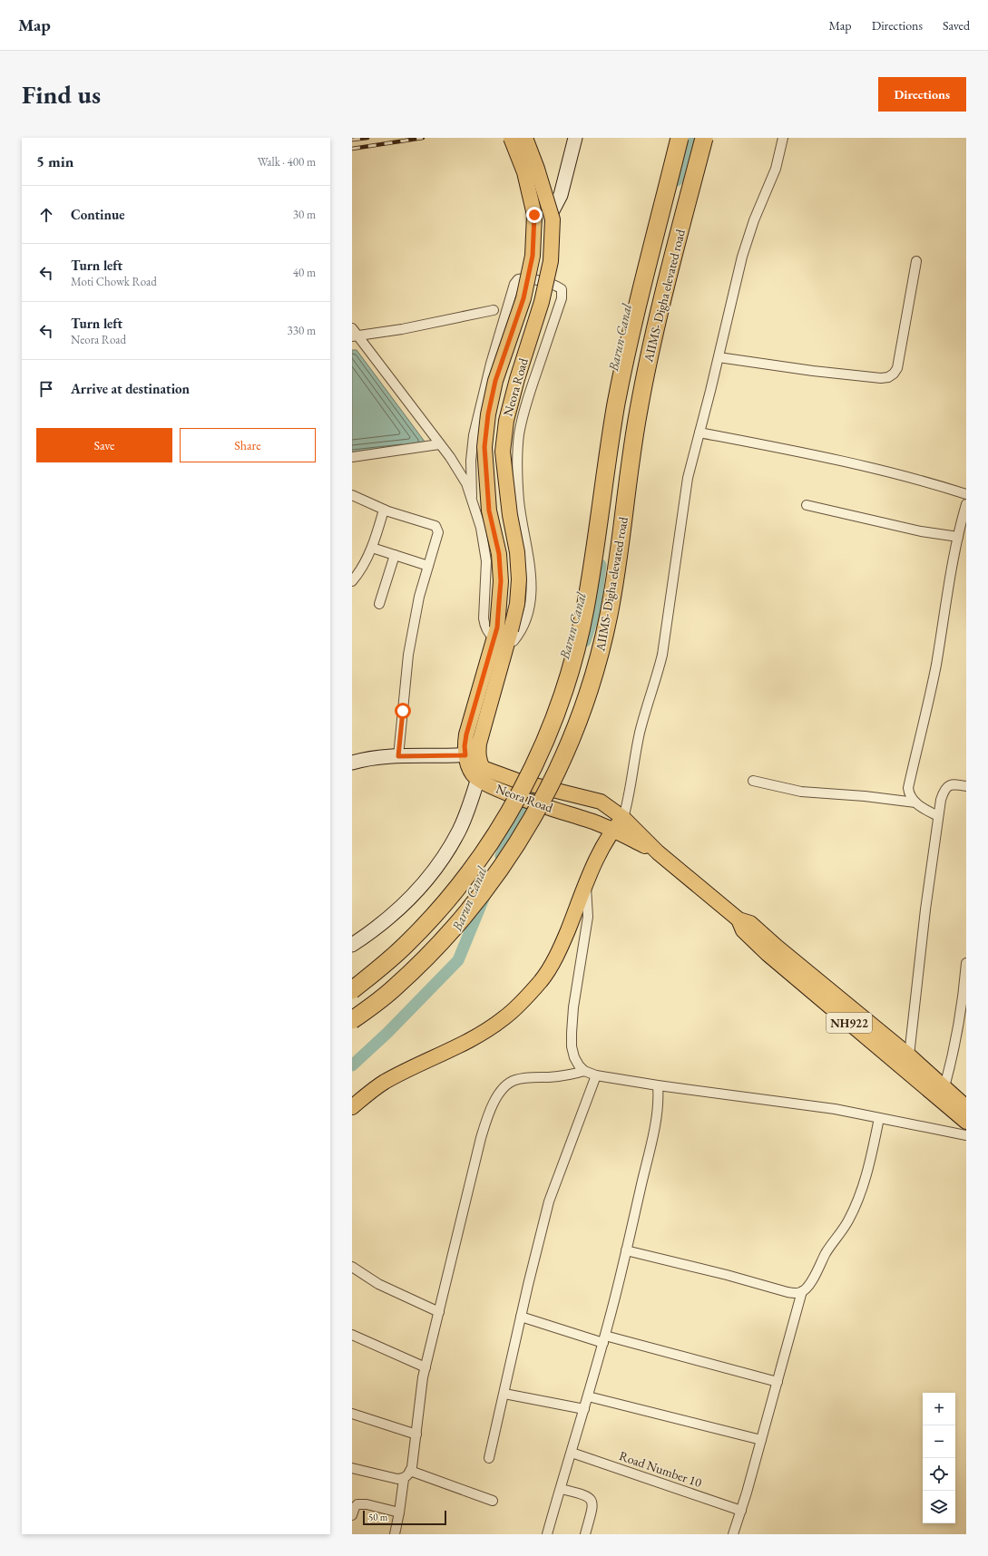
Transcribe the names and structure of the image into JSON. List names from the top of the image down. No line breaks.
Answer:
{"streets":{"highway":["AIIMS- Digha elevated road"],"main road":["Neora Road","NH922"],"street":["Road Number 10"]},"water":["Barun Canal"],"scale_bar":"50 m","page":{"header":"Map","nav":["Map","Directions","Saved"],"buttons":["Directions",["Save","Share"]],"title":"Find us","heading":["5 min","Walk · 400 m"],"list":[["Continue","30 m"],["Turn left","Moti Chowk Road","40 m"],["Turn left","Neora Road","330 m"],"Arrive at destination"],"map_buttons":["+","−"],"scale":"50 m"}}
